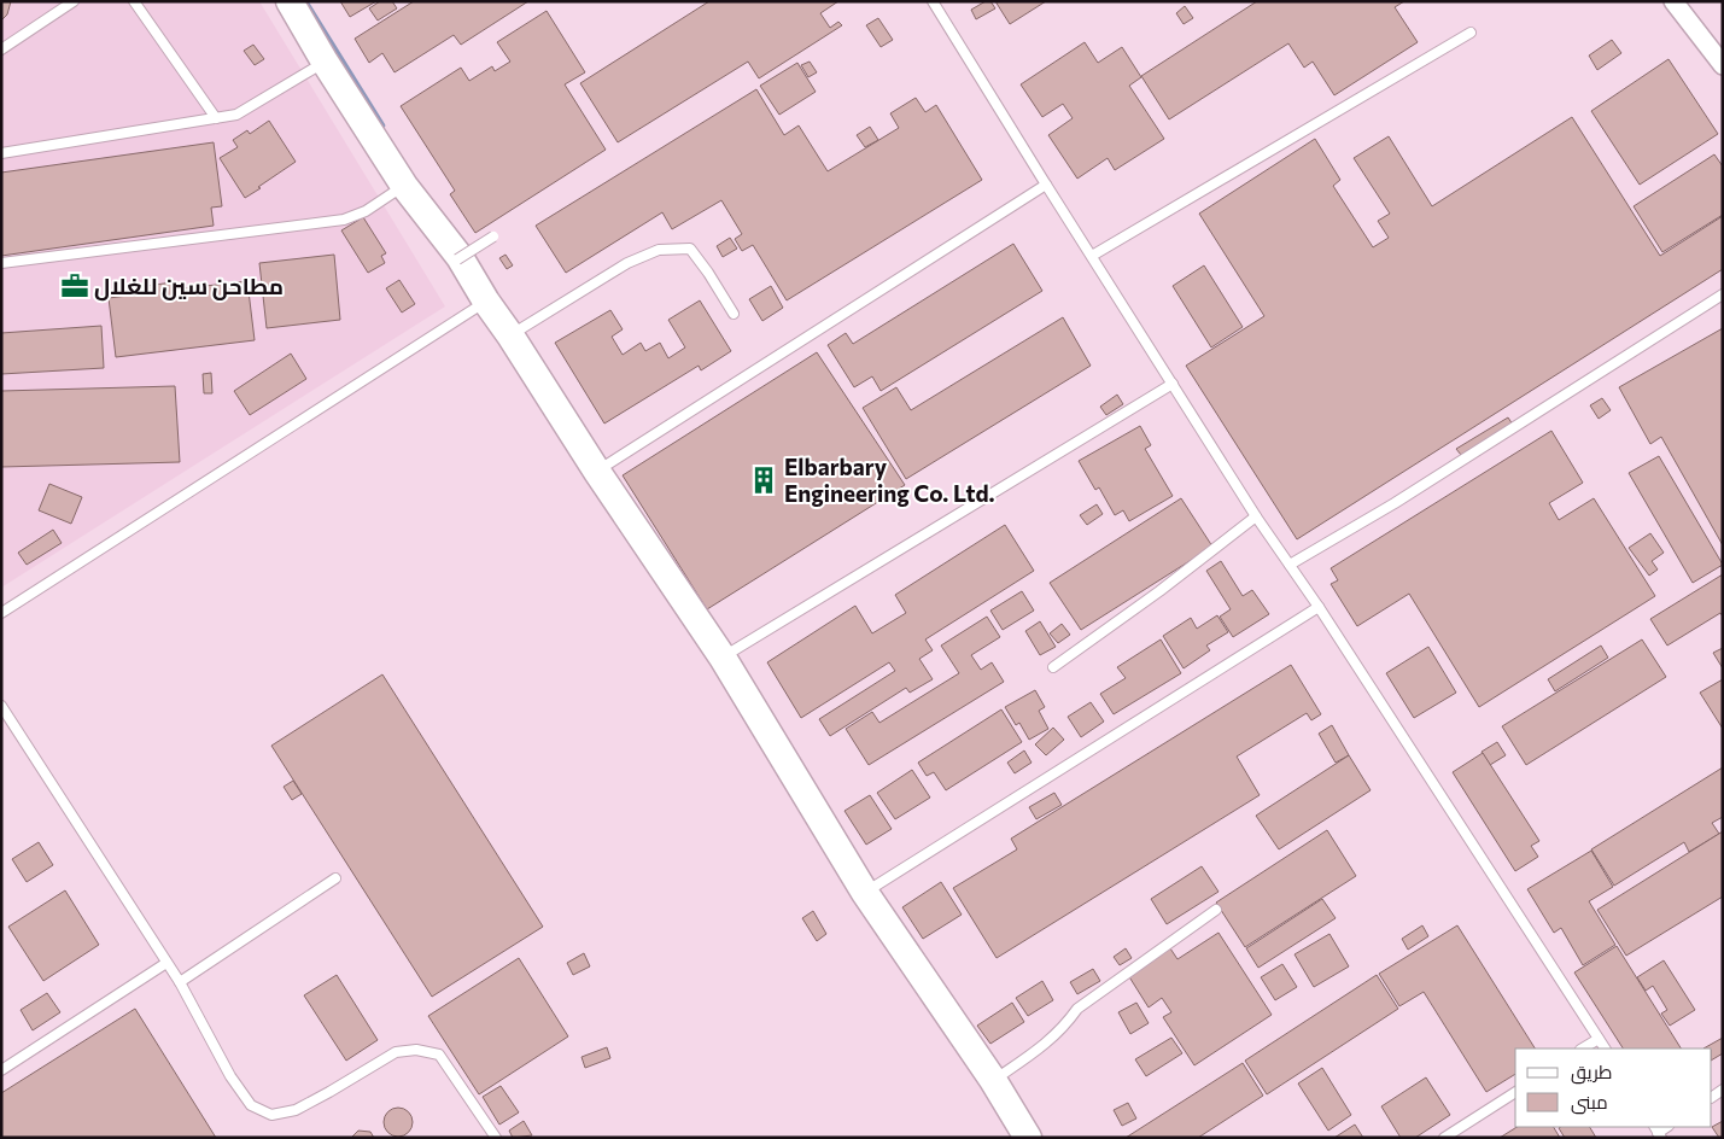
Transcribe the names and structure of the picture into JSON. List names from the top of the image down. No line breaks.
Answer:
{"places":{"office":["مطاحن سين للغلال"],"building":["Elbarbary Engineering Co. Ltd."]},"legend":["طريق","مبنى"]}
